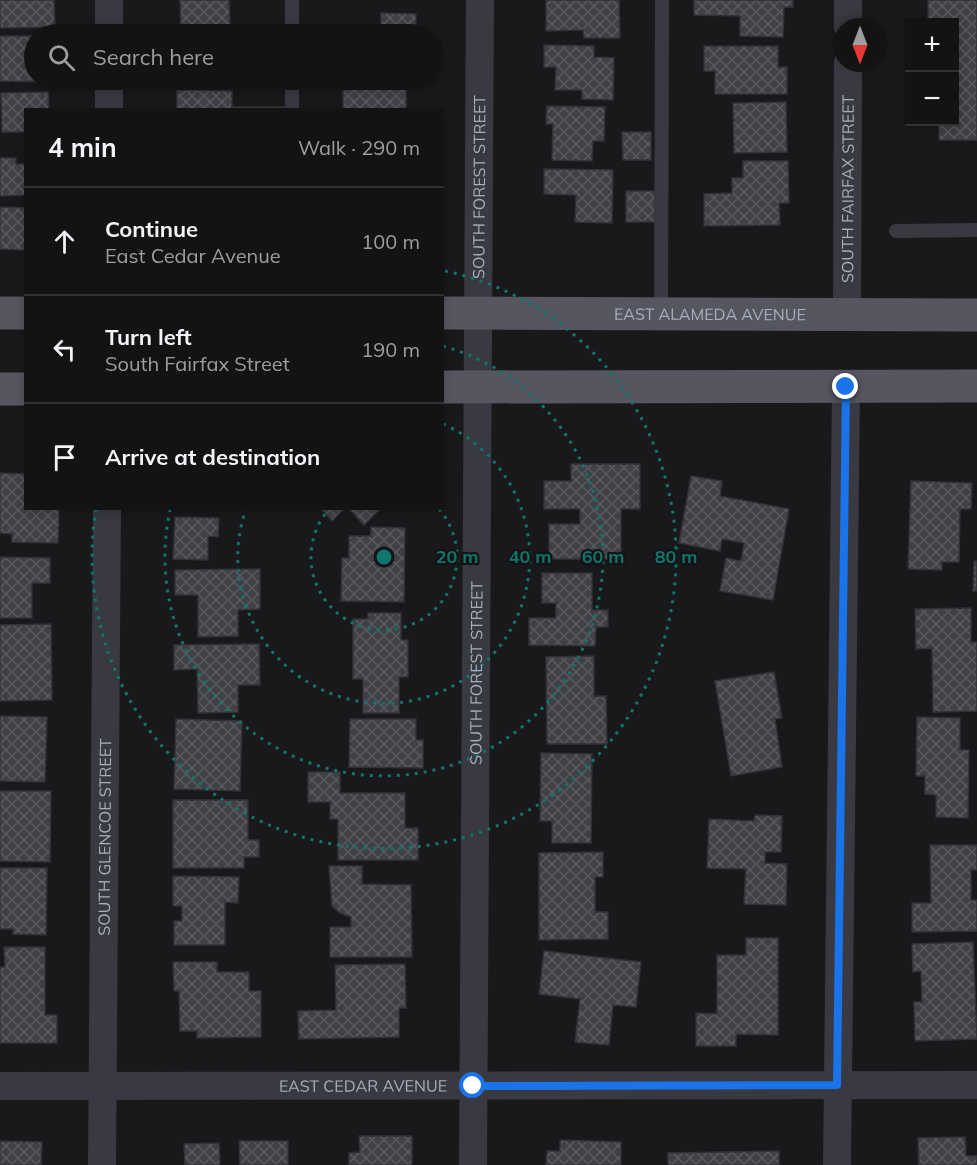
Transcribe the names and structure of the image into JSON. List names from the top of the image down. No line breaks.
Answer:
{"streets":{"main road":["EAST ALAMEDA AVENUE"],"street":["SOUTH FOREST STREET","SOUTH FAIRFAX STREET","SOUTH GLENCOE STREET","EAST CEDAR AVENUE"]},"crossings":[["SOUTH FOREST STREET","EAST ALAMEDA AVENUE"],["SOUTH FOREST STREET","EAST CEDAR AVENUE"],["SOUTH FAIRFAX STREET","EAST ALAMEDA AVENUE"],["SOUTH GLENCOE STREET","EAST CEDAR AVENUE"]],"north":"bottom","page":{"map_buttons":["+","−"],"search":"Search here","heading":["4 min","Walk · 290 m"],"list":[["Continue","East Cedar Avenue","100 m"],["Turn left","South Fairfax Street","190 m"],"Arrive at destination"]},"rings":["20 m","40 m","60 m","80 m"]}
